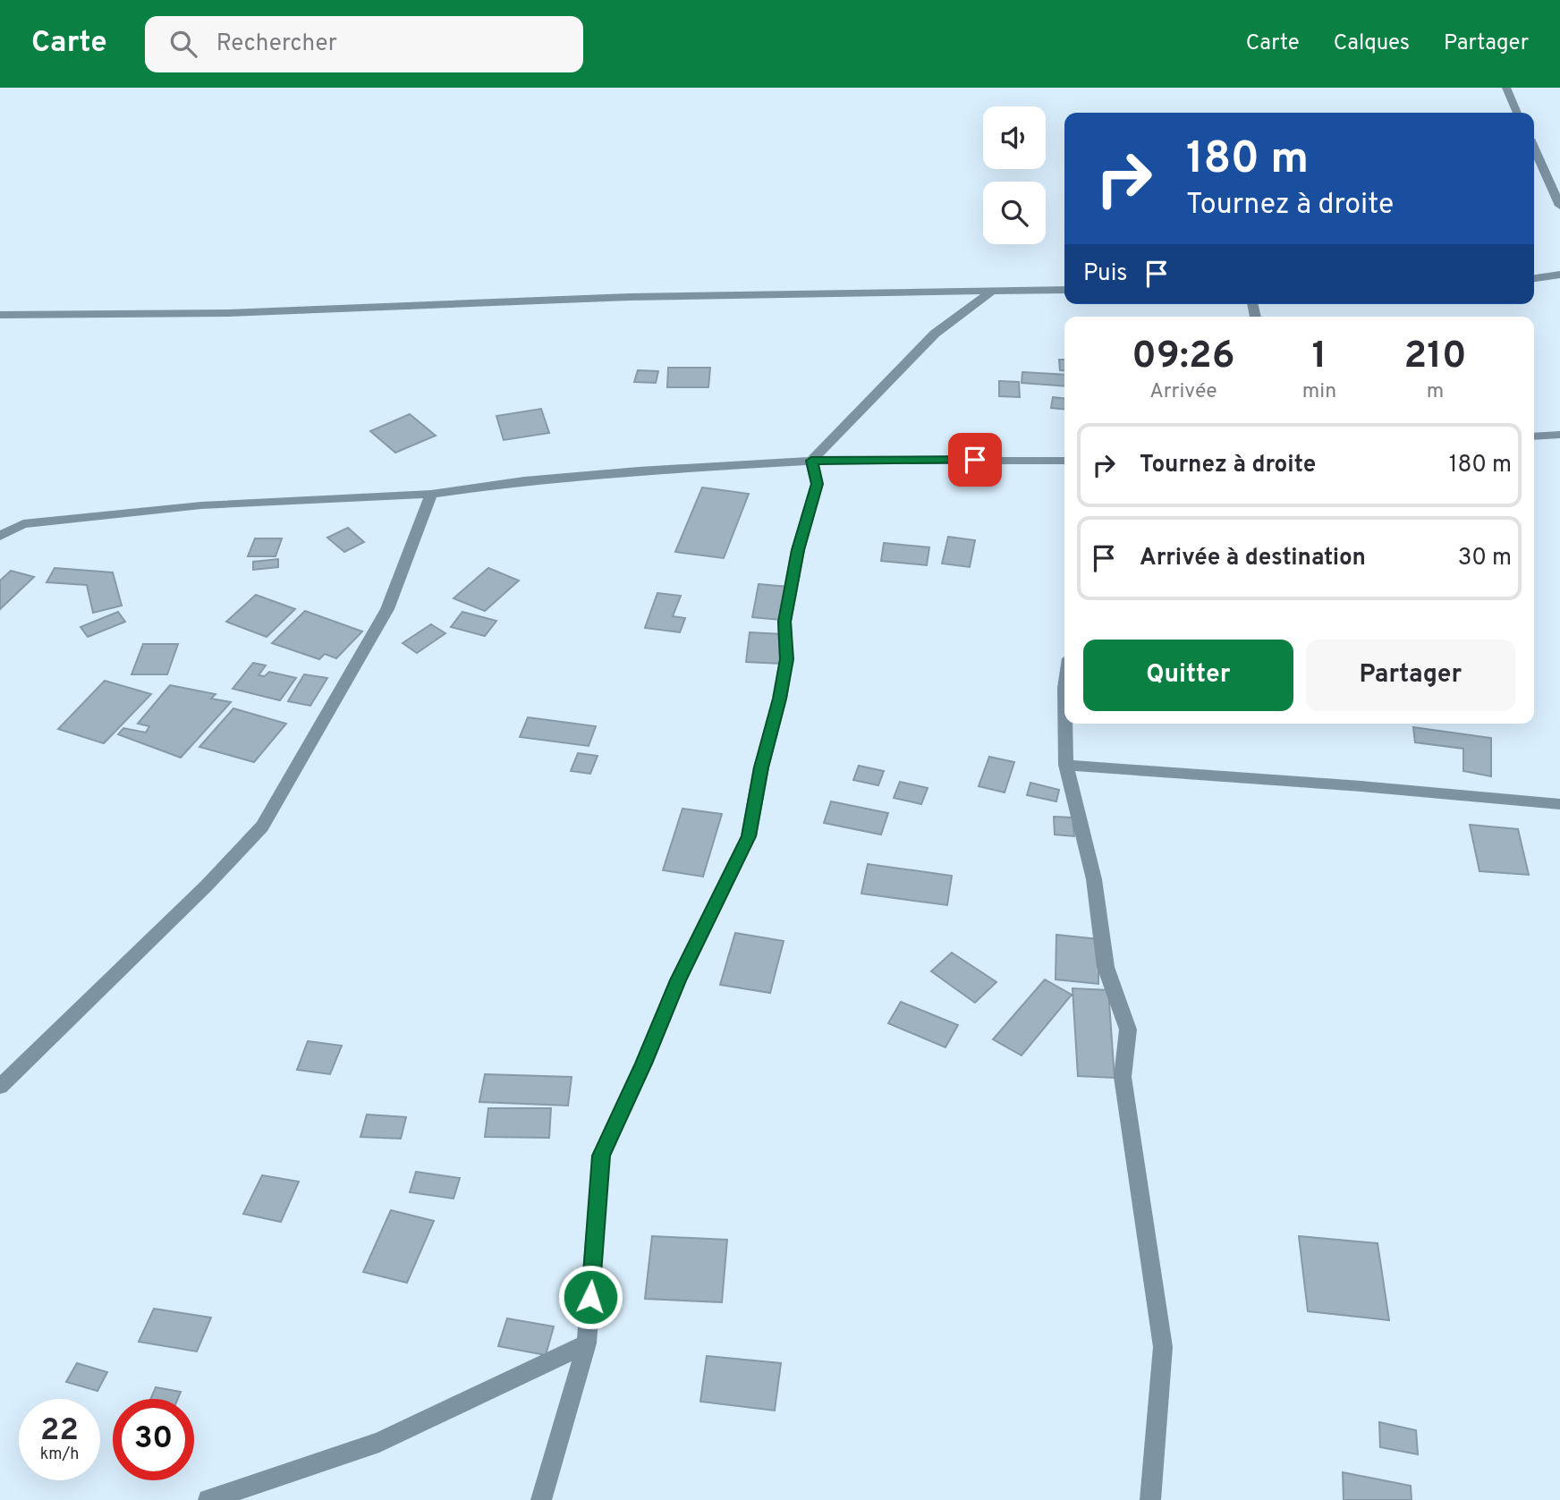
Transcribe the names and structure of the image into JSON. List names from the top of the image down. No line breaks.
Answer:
{"page":{"header":"Carte","search":"Rechercher","nav":["Carte","Calques","Partager"],"turn":["180 m","Tournez à droite"],"then":"Puis","eta":["09:26","Arrivée","1","min","210","m"],"list":[{"name":"Tournez à droite","value":"180 m"},{"name":"Arrivée à destination","value":"30 m"}],"buttons":["Quitter","Partager"],"speed":"22 km/h","limit":"30"}}
